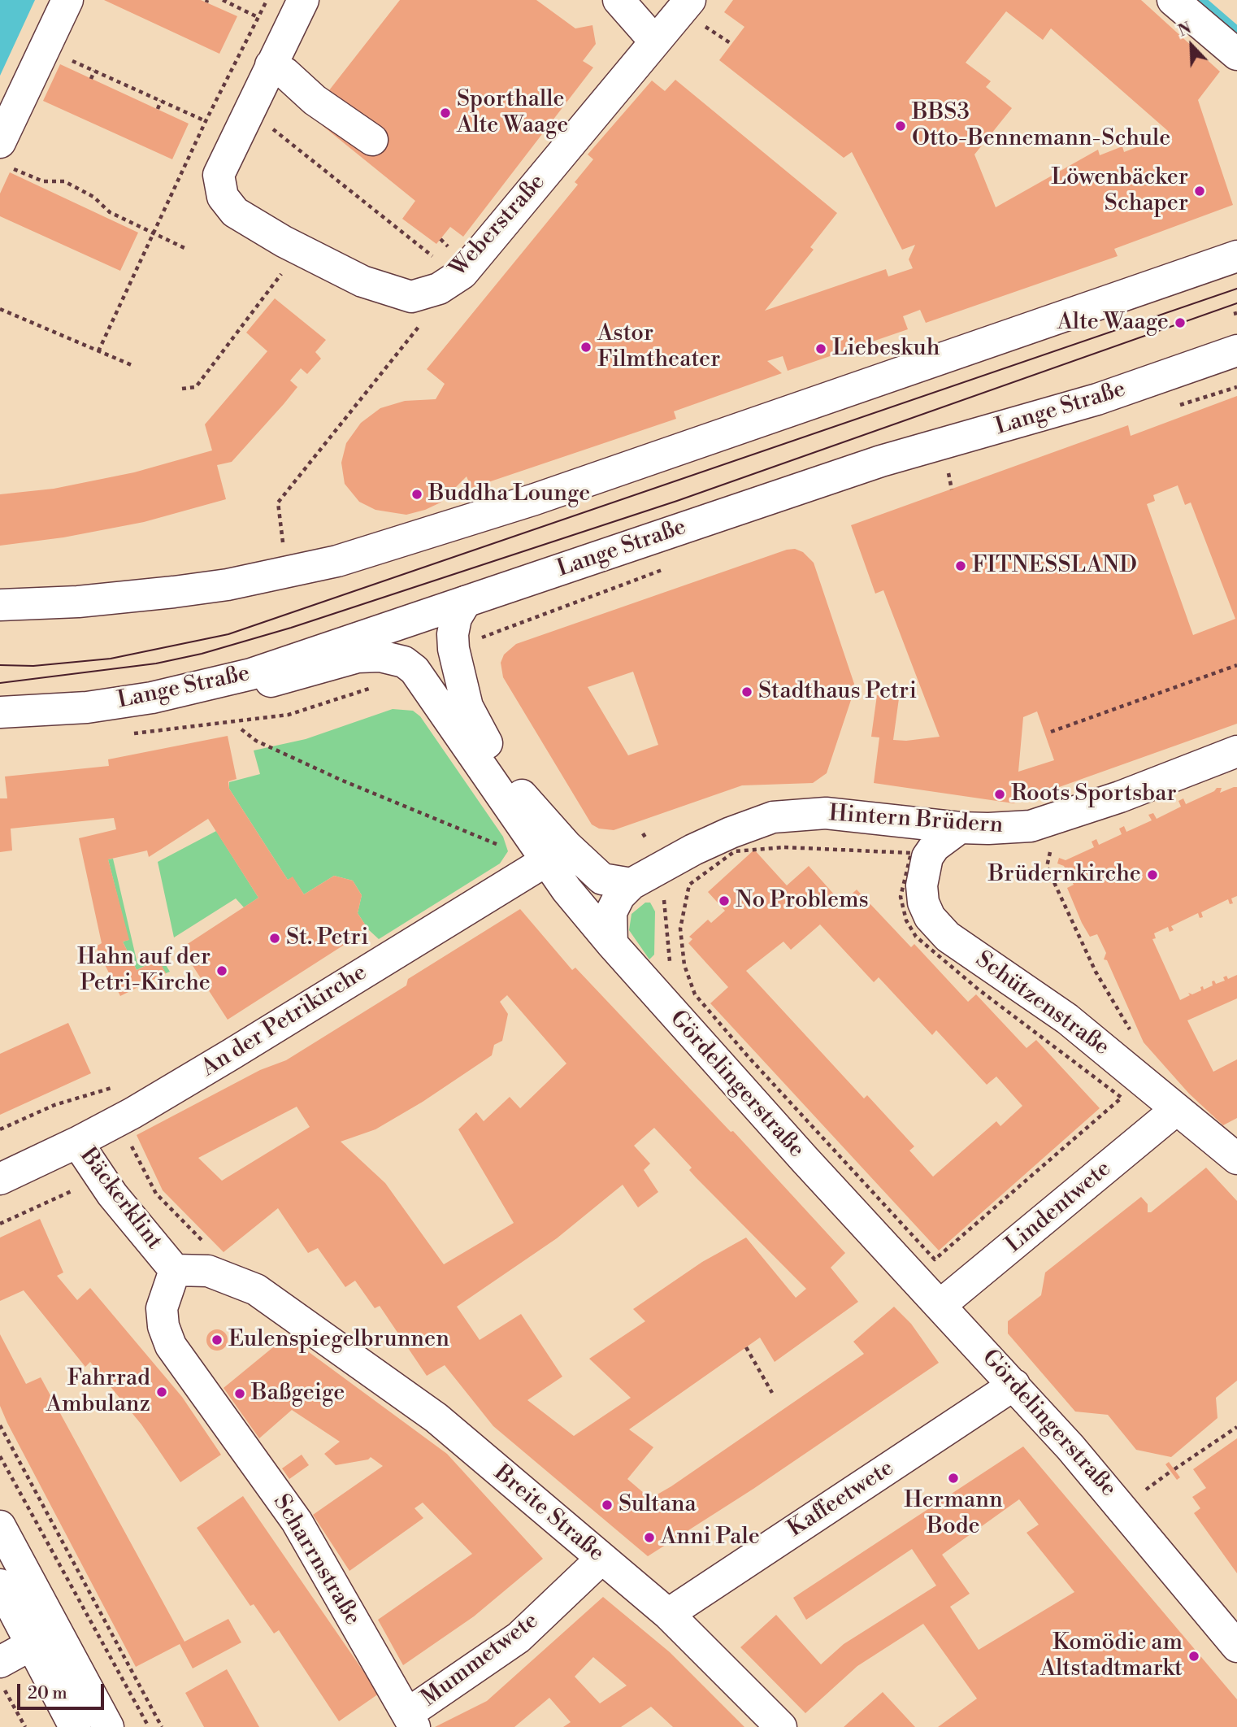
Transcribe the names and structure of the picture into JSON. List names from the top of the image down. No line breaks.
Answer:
{"streets":{"street":["Weberstraße","Lange Straße","Hintern Brüdern","Schützenstraße","An der Petrikirche","Gördelingerstraße","Bäckerklint","Lindentwete","Kaffeetwete","Breite Straße","Scharrnstraße","Mummetwete"]},"crossings":[["Lange Straße","Gördelingerstraße"],["Hintern Brüdern","Schützenstraße"],["Hintern Brüdern","Gördelingerstraße"],["Schützenstraße","Lindentwete"],["An der Petrikirche","Gördelingerstraße"],["An der Petrikirche","Bäckerklint"],["Gördelingerstraße","Lindentwete"],["Gördelingerstraße","Kaffeetwete"],["Bäckerklint","Breite Straße"],["Bäckerklint","Scharrnstraße"],["Kaffeetwete","Breite Straße"],["Breite Straße","Mummetwete"],["Scharrnstraße","Mummetwete"]],"places":["Sporthalle Alte Waage","BBS3 Otto-Bennemann-Schule","Löwenbäcker Schaper","Alte Waage","Astor Filmtheater","Liebeskuh","Buddha Lounge","FITNESSLAND","Stadthaus Petri","Roots Sportsbar","Brüdernkirche","No Problems","St. Petri","Hahn auf der Petri-Kirche","Eulenspiegelbrunnen","Fahrrad Ambulanz","Baßgeige","Hermann Bode","Sultana","Anni Pale","Komödie am Altstadtmarkt"],"scale_bar":"20 m","north":"top left"}
